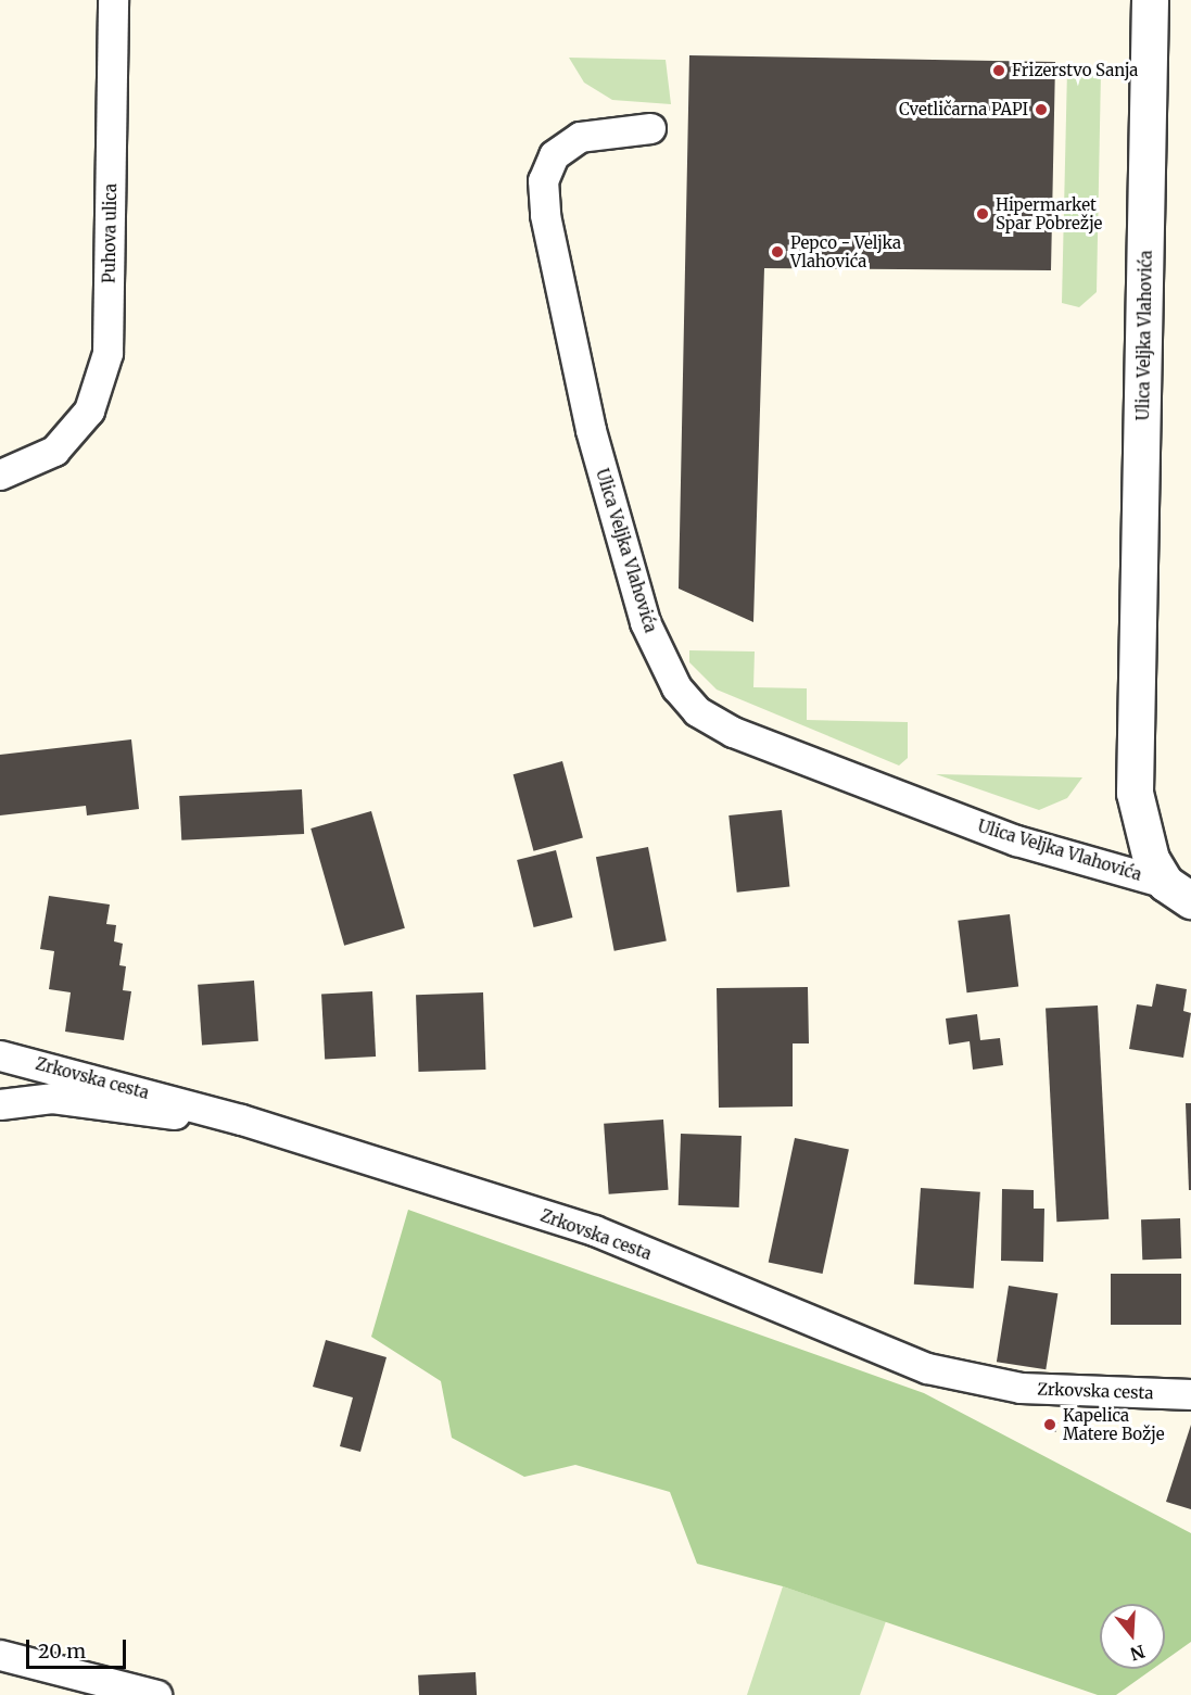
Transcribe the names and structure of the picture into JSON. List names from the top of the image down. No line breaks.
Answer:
{"streets":{"street":["Puhova ulica","Ulica Veljka Vlahovića","Zrkovska cesta"]},"places":["Frizerstvo Sanja","Cvetličarna PAPI","Hipermarket Spar Pobrežje","Pepco - Veljka Vlahovića","Kapelica Matere Božje"],"scale_bar":"20 m","north":"bottom"}
